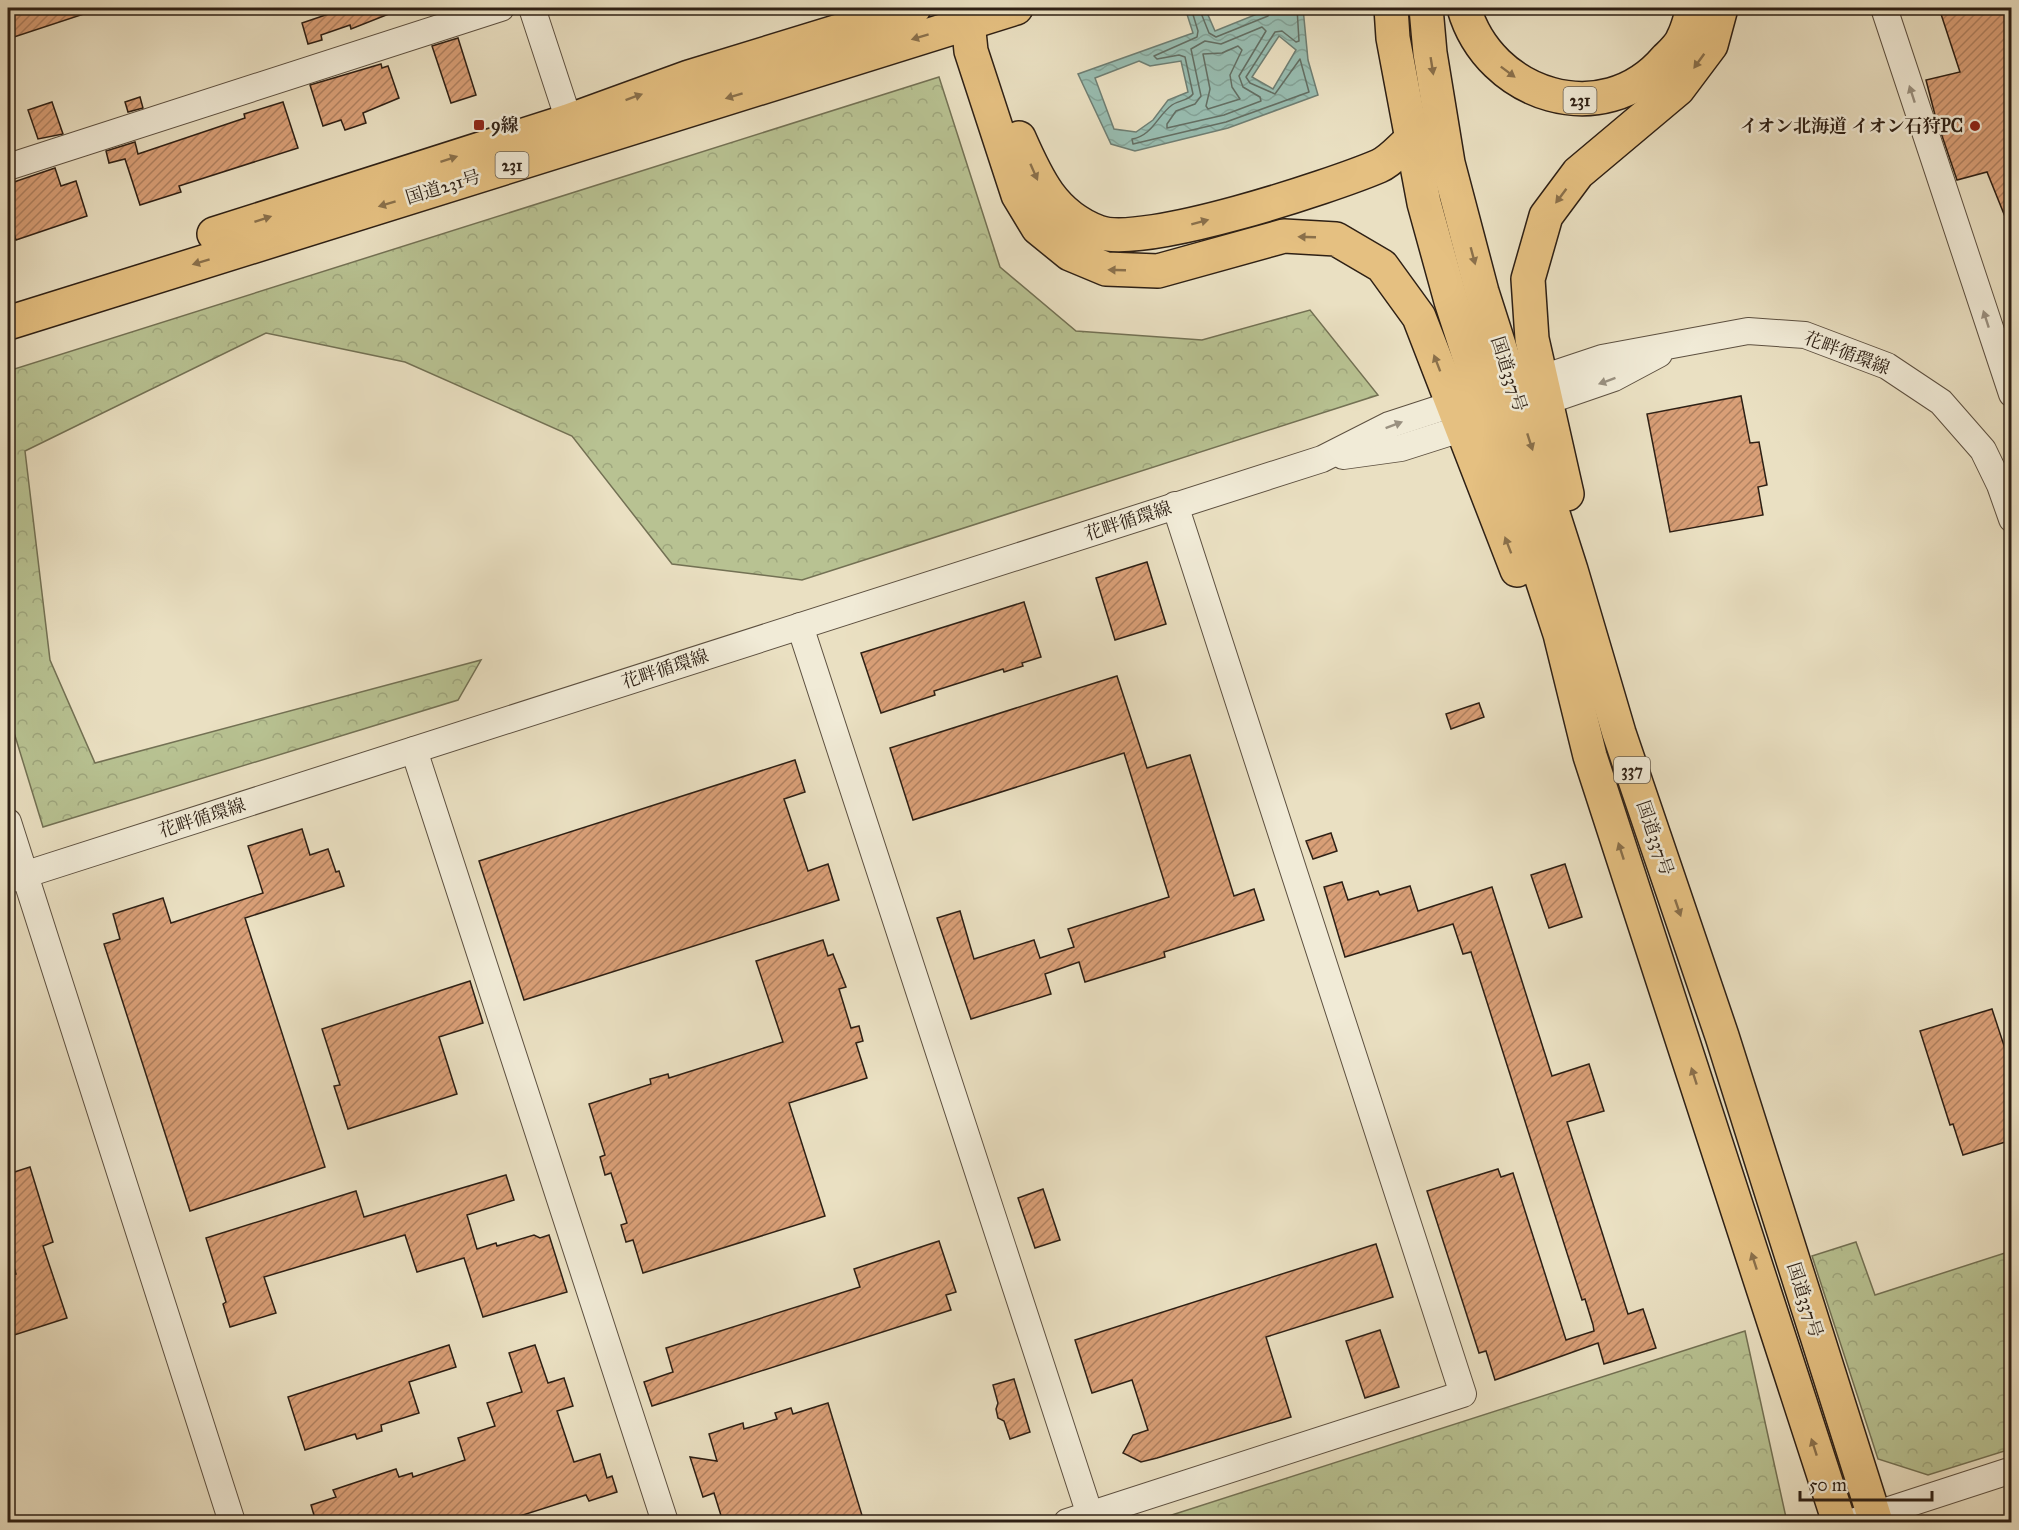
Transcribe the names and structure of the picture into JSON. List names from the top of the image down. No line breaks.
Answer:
{"streets":{"highway":["231","国道231号","国道337号","337"],"street":["花畔循環線"]},"places":{"transit":["9線"],"other":["イオン北海道 イオン石狩PC"]},"scale_bar":"50 m"}
